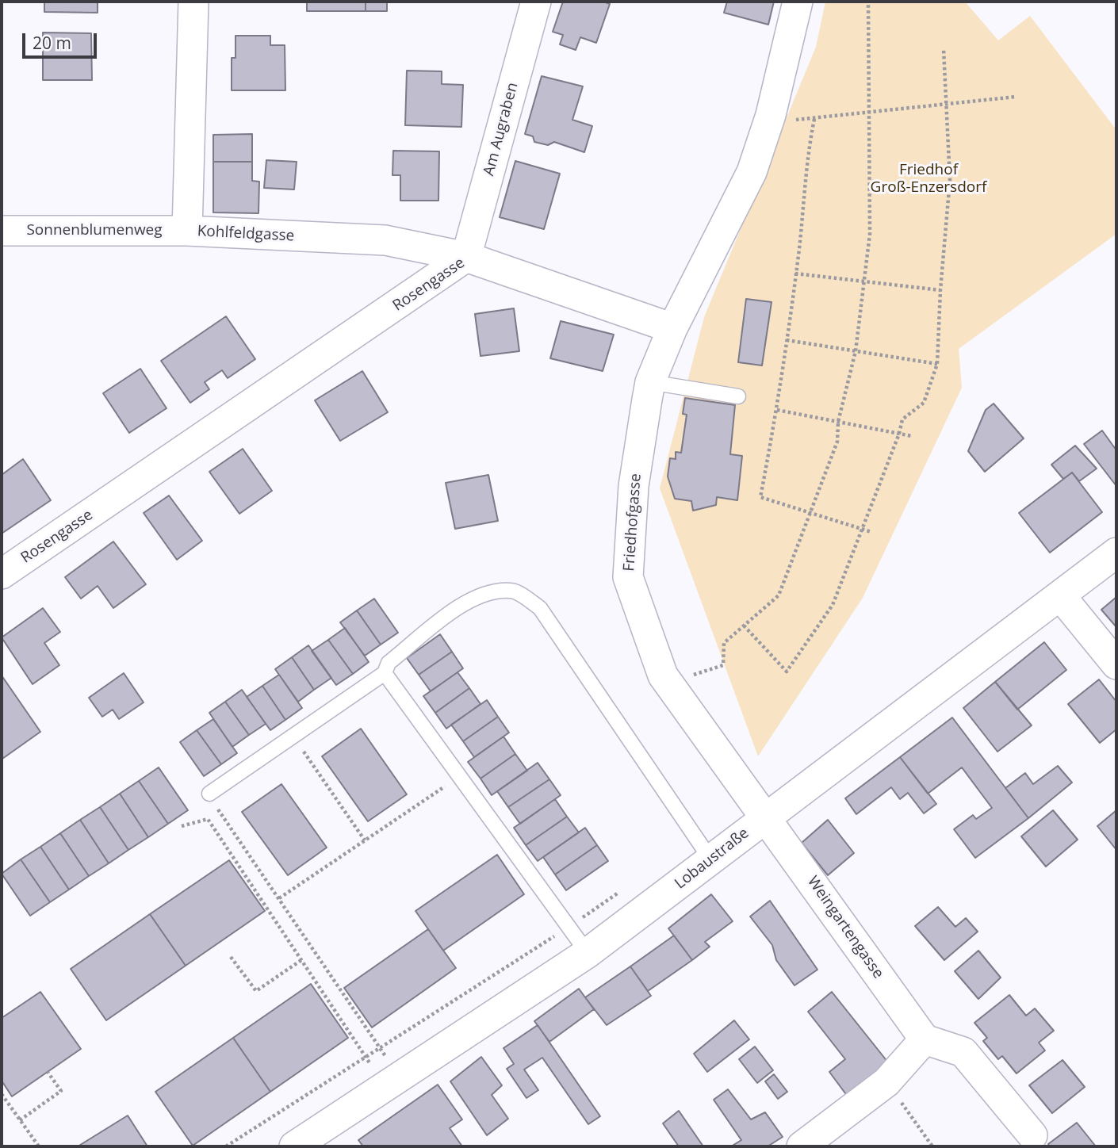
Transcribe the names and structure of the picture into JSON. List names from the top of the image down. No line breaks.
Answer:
{"streets":{"street":["Am Augraben","Sonnenblumenweg","Kohlfeldgasse","Rosengasse","Friedhofgasse","Lobaustraße","Weingartengasse"]},"crossings":[["Am Augraben","Kohlfeldgasse"],["Am Augraben","Rosengasse"],["Sonnenblumenweg","Kohlfeldgasse"],["Kohlfeldgasse","Rosengasse"],["Rosengasse","Friedhofgasse"],["Friedhofgasse","Lobaustraße"],["Friedhofgasse","Weingartengasse"],["Lobaustraße","Weingartengasse"]],"parks":["Friedhof Groß-Enzersdorf"],"scale_bar":"20 m"}
